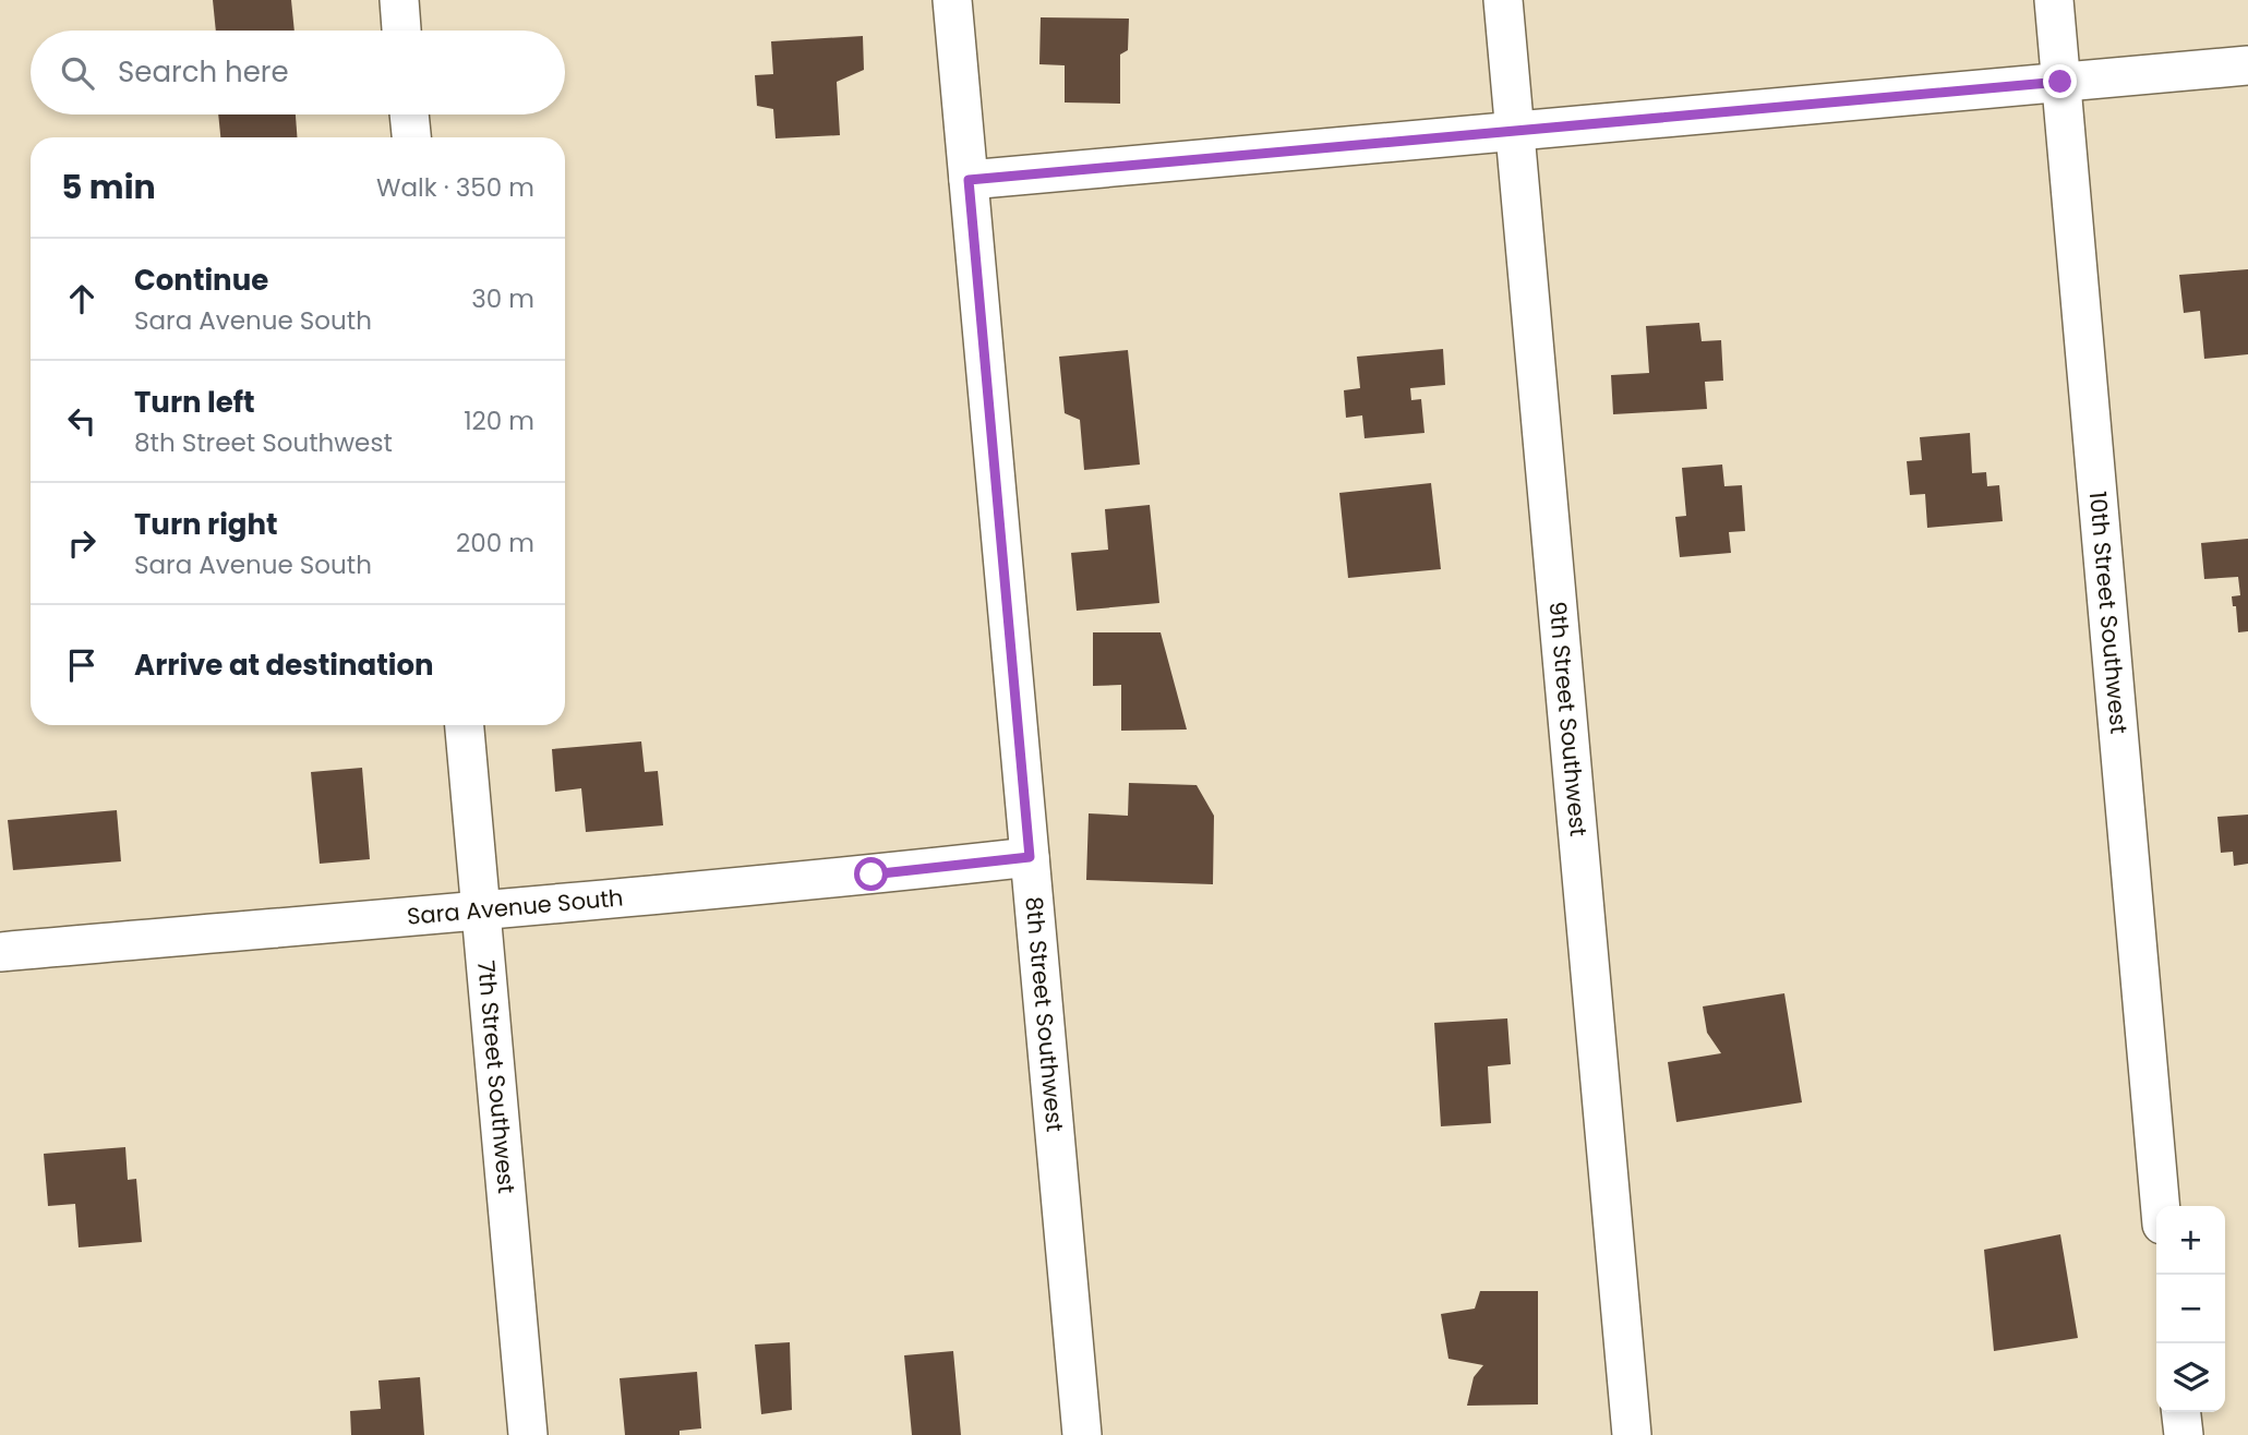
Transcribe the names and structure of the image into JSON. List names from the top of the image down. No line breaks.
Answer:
{"streets":{"street":["10th Street Southwest","9th Street Southwest","Sara Avenue South","8th Street Southwest","7th Street Southwest"]},"crossings":[["Sara Avenue South","8th Street Southwest"],["Sara Avenue South","7th Street Southwest"]],"page":{"search":"Search here","heading":["5 min","Walk · 350 m"],"list":[["Continue","Sara Avenue South","30 m"],["Turn left","8th Street Southwest","120 m"],["Turn right","Sara Avenue South","200 m"],"Arrive at destination"],"map_buttons":["+","−"]}}
